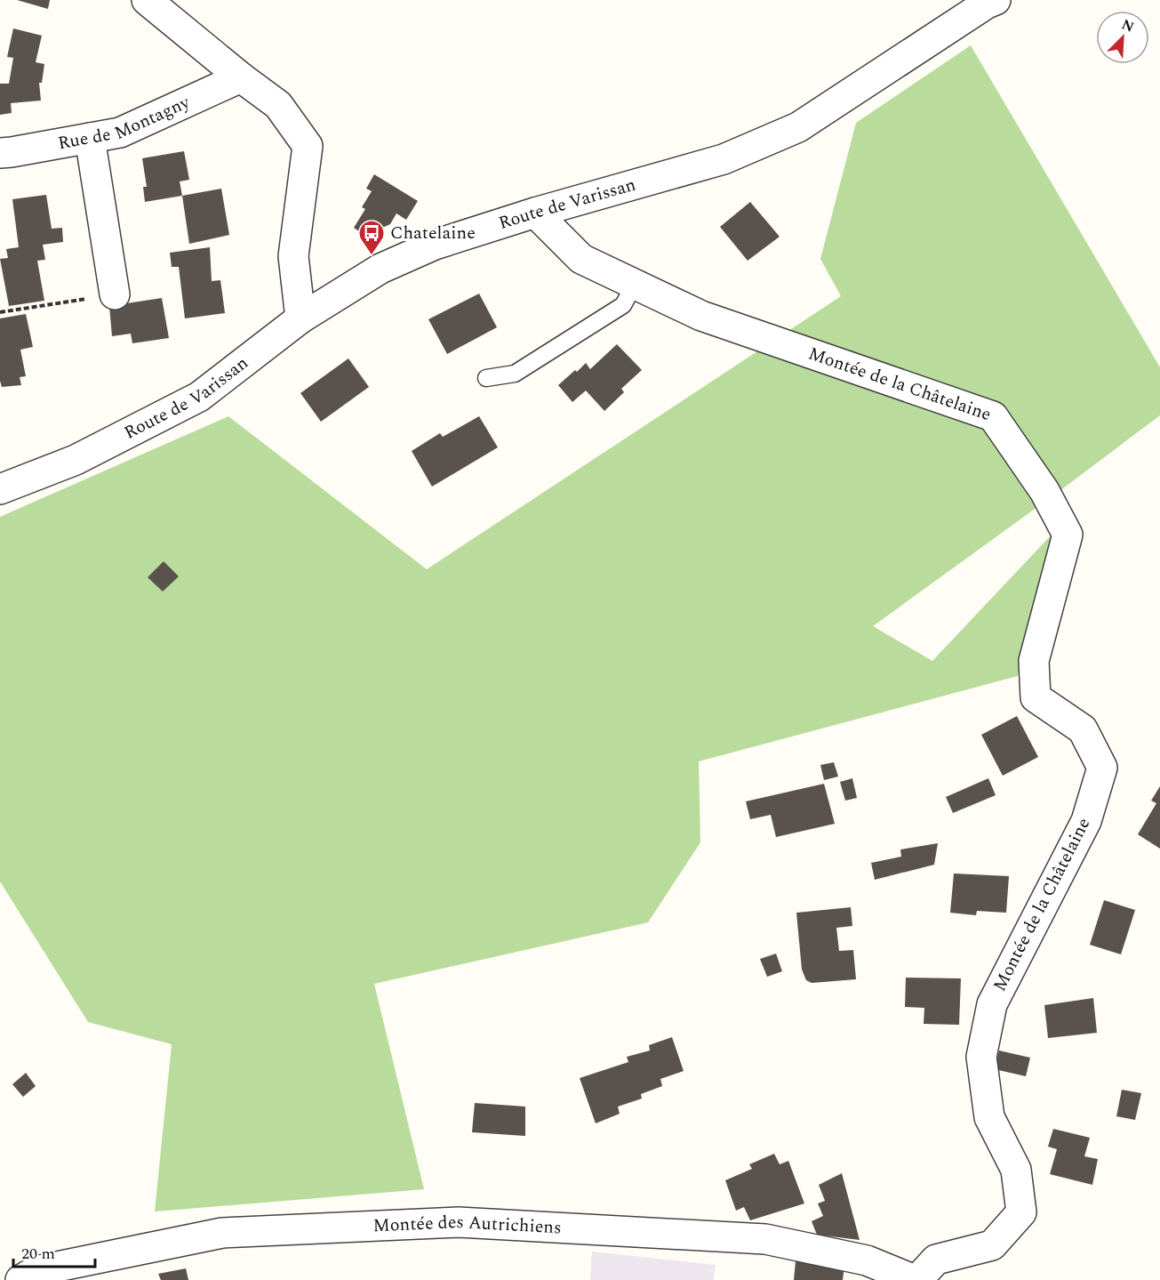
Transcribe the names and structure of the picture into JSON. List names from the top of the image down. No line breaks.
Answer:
{"streets":{"street":["Rue de Montagny","Route de Varissan","Montée de la Châtelaine","Montée des Autrichiens"]},"crossings":[["Route de Varissan","Montée de la Châtelaine"],["Montée de la Châtelaine","Montée des Autrichiens"]],"places":{"bus stop":["Chatelaine"]},"scale_bar":"20 m","north":"top right"}
